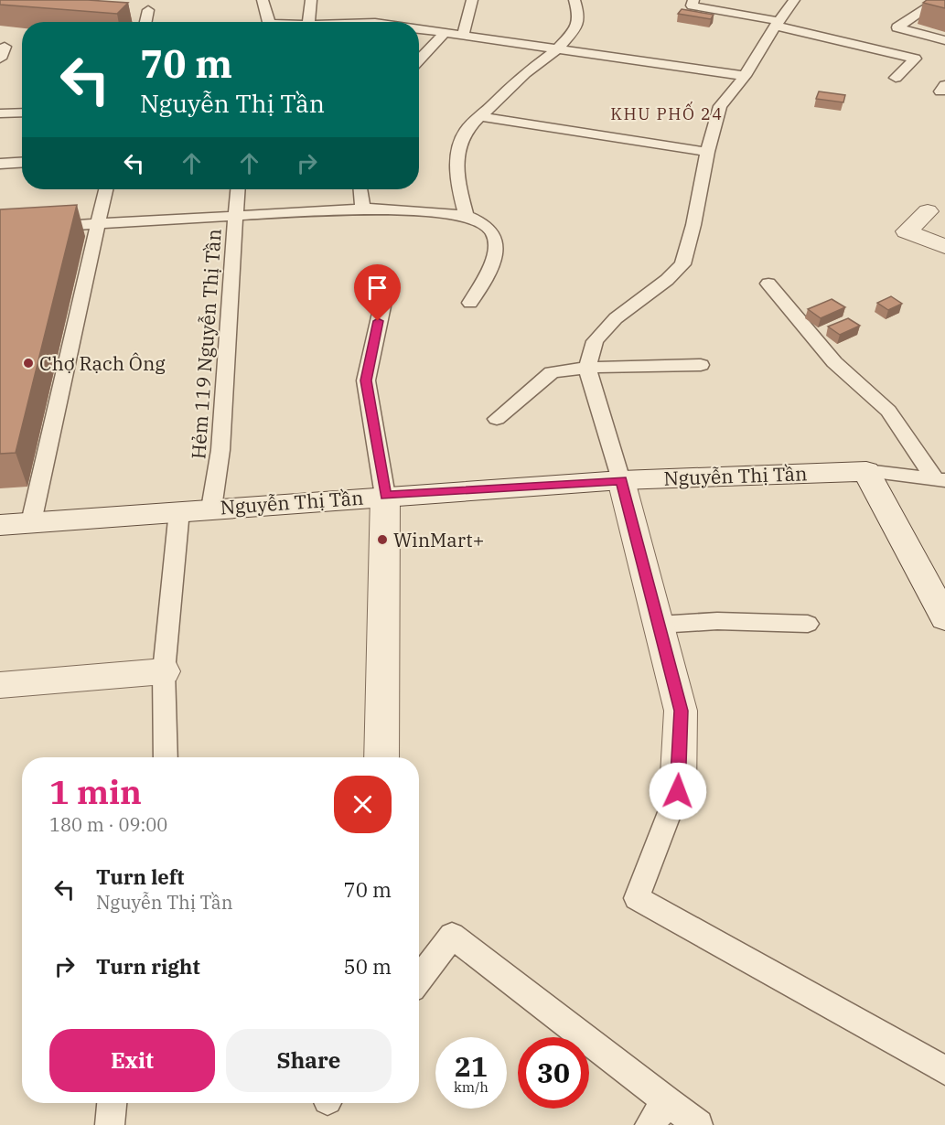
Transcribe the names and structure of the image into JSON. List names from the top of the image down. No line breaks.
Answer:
{"streets":{"main road":["Nguyễn Thị Tần"],"lane":["Hẻm 119 Nguyễn Thị Tần"]},"crossings":[["Hẻm 119 Nguyễn Thị Tần","Nguyễn Thị Tần"]],"districts":["KHU PHỐ 24"],"places":["Chợ Rạch Ông","WinMart+"],"page":{"turn":["70 m","Nguyễn Thị Tần"],"heading":["1 min","180 m · 09:00"],"list":[{"name":"Turn left","note":"Nguyễn Thị Tần","value":"70 m"},{"name":"Turn right","value":"50 m"}],"buttons":["Exit","Share"],"speed":"21 km/h","limit":"30"}}
